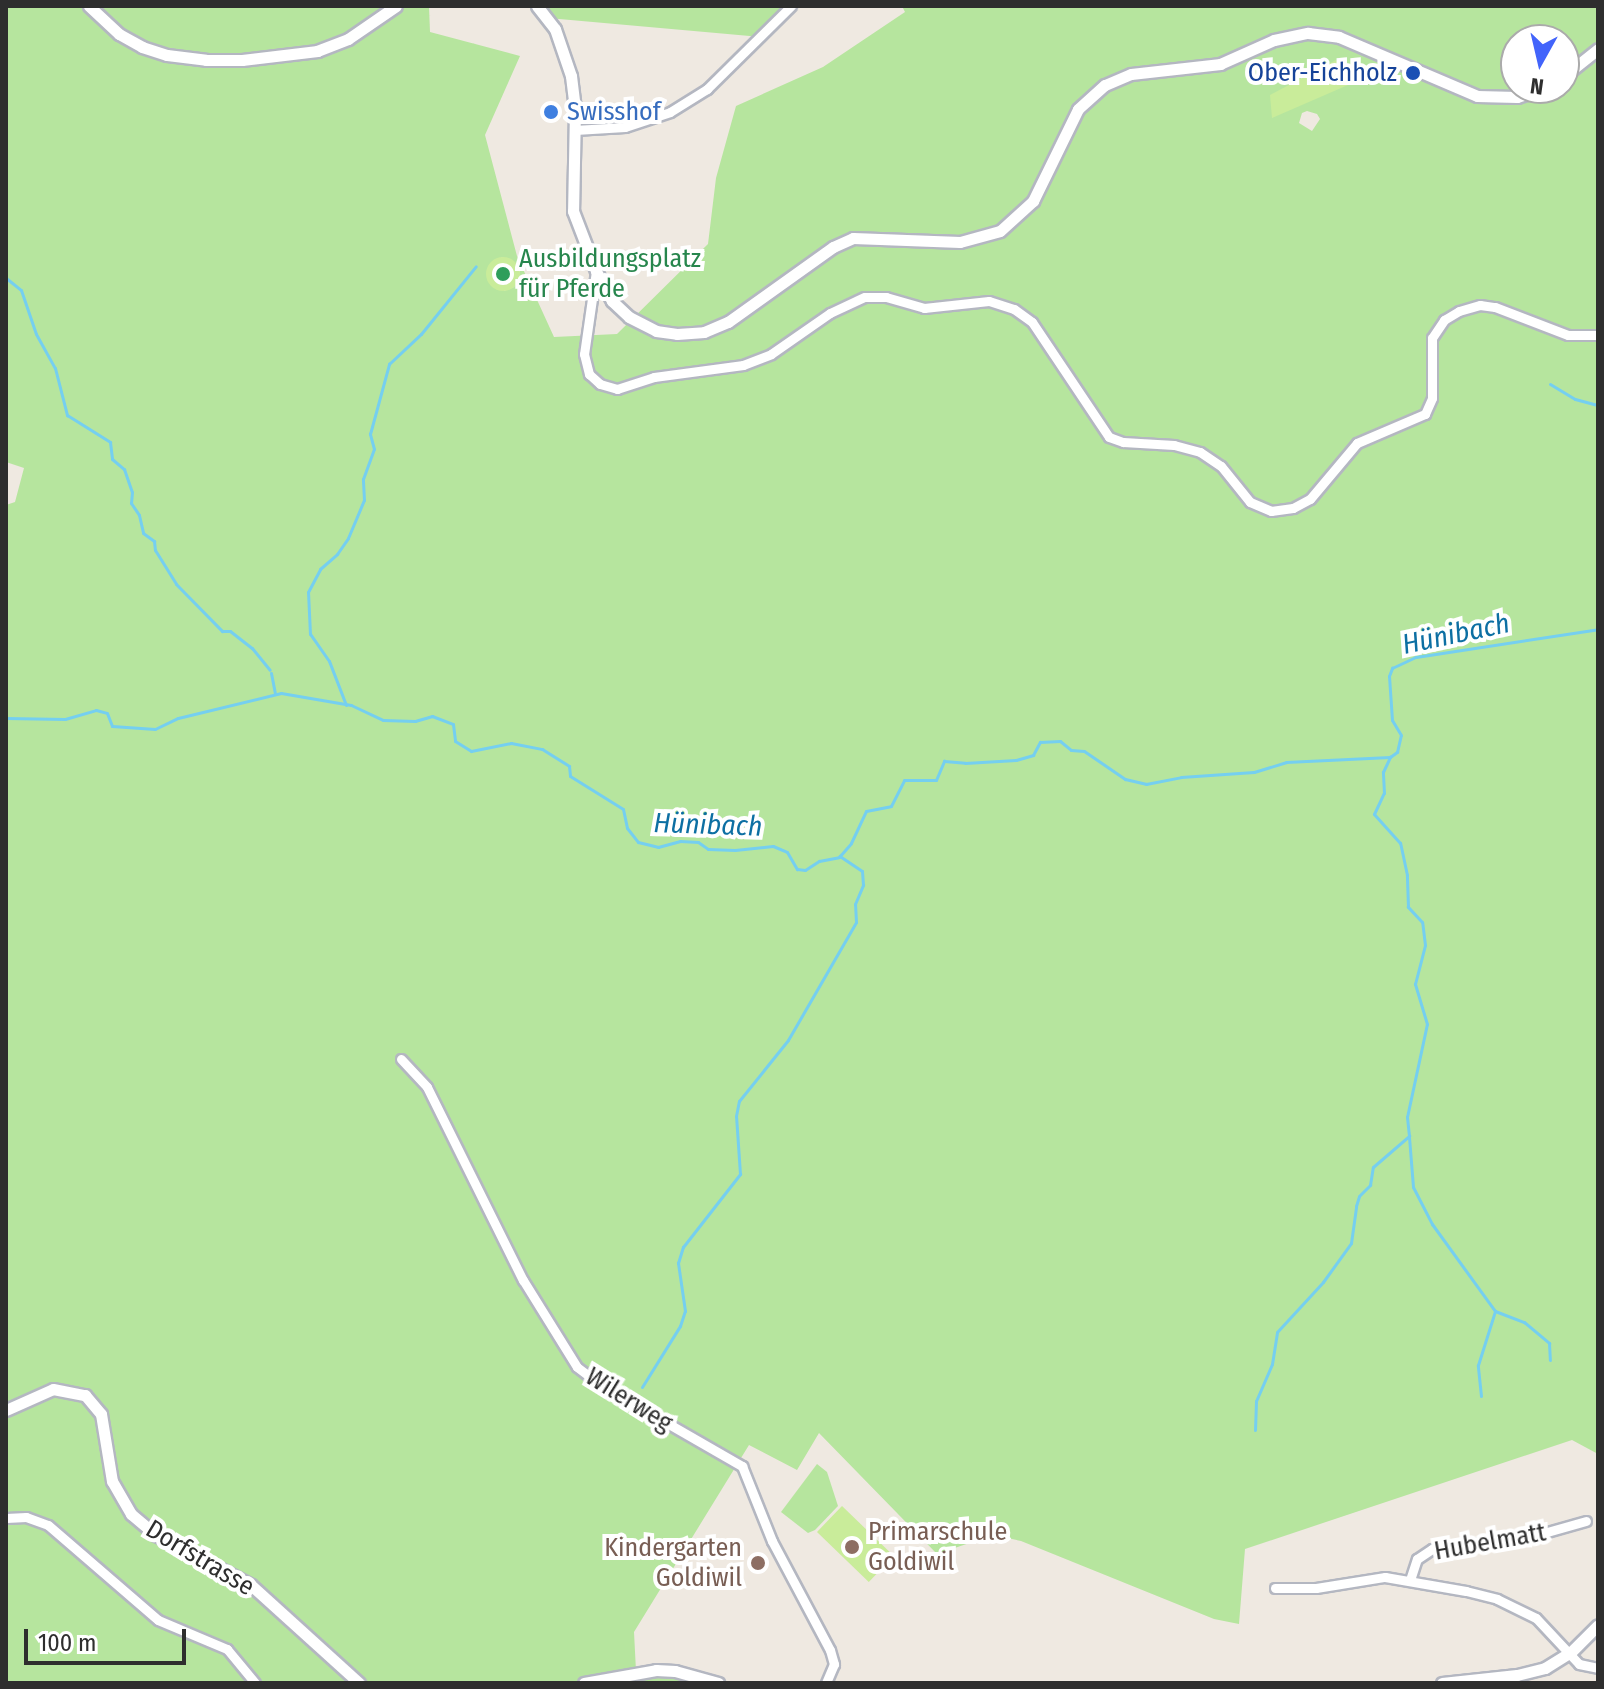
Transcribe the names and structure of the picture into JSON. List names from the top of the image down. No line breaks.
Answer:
{"streets":{"street":["Wilerweg","Hubelmatt","Dorfstrasse"]},"water":["Hünibach"],"places":["Ober-Eichholz","Swisshof","Ausbildungsplatz für Pferde","Primarschule Goldiwil","Kindergarten Goldiwil"],"scale_bar":"100 m","north":"bottom"}
